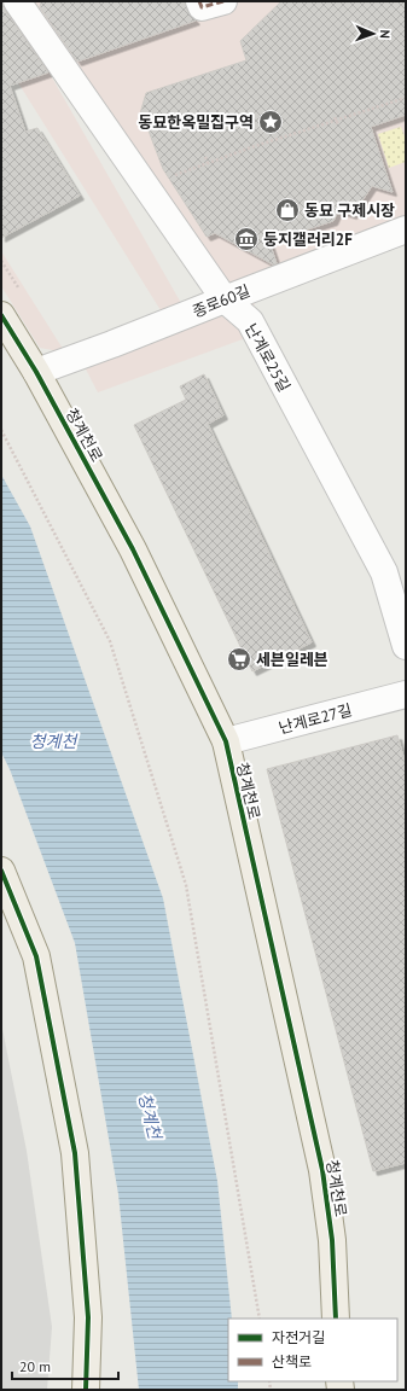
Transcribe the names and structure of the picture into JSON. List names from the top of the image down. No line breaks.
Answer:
{"streets":{"main road":["청계천로"],"street":["종로60길","난계로25길","난계로27길"]},"crossings":[["종로60길","난계로25길"],["종로60길","청계천로"],["청계천로","난계로27길"]],"water":["청계천"],"places":{"place":["동묘한옥밀집구역"],"shop":["동묘 구제시장"],"museum":["둥지갤러리2F"],"supermarket":["세븐일레븐"]},"legend":["자전거길","산책로"],"scale_bar":"20 m","north":"right"}
